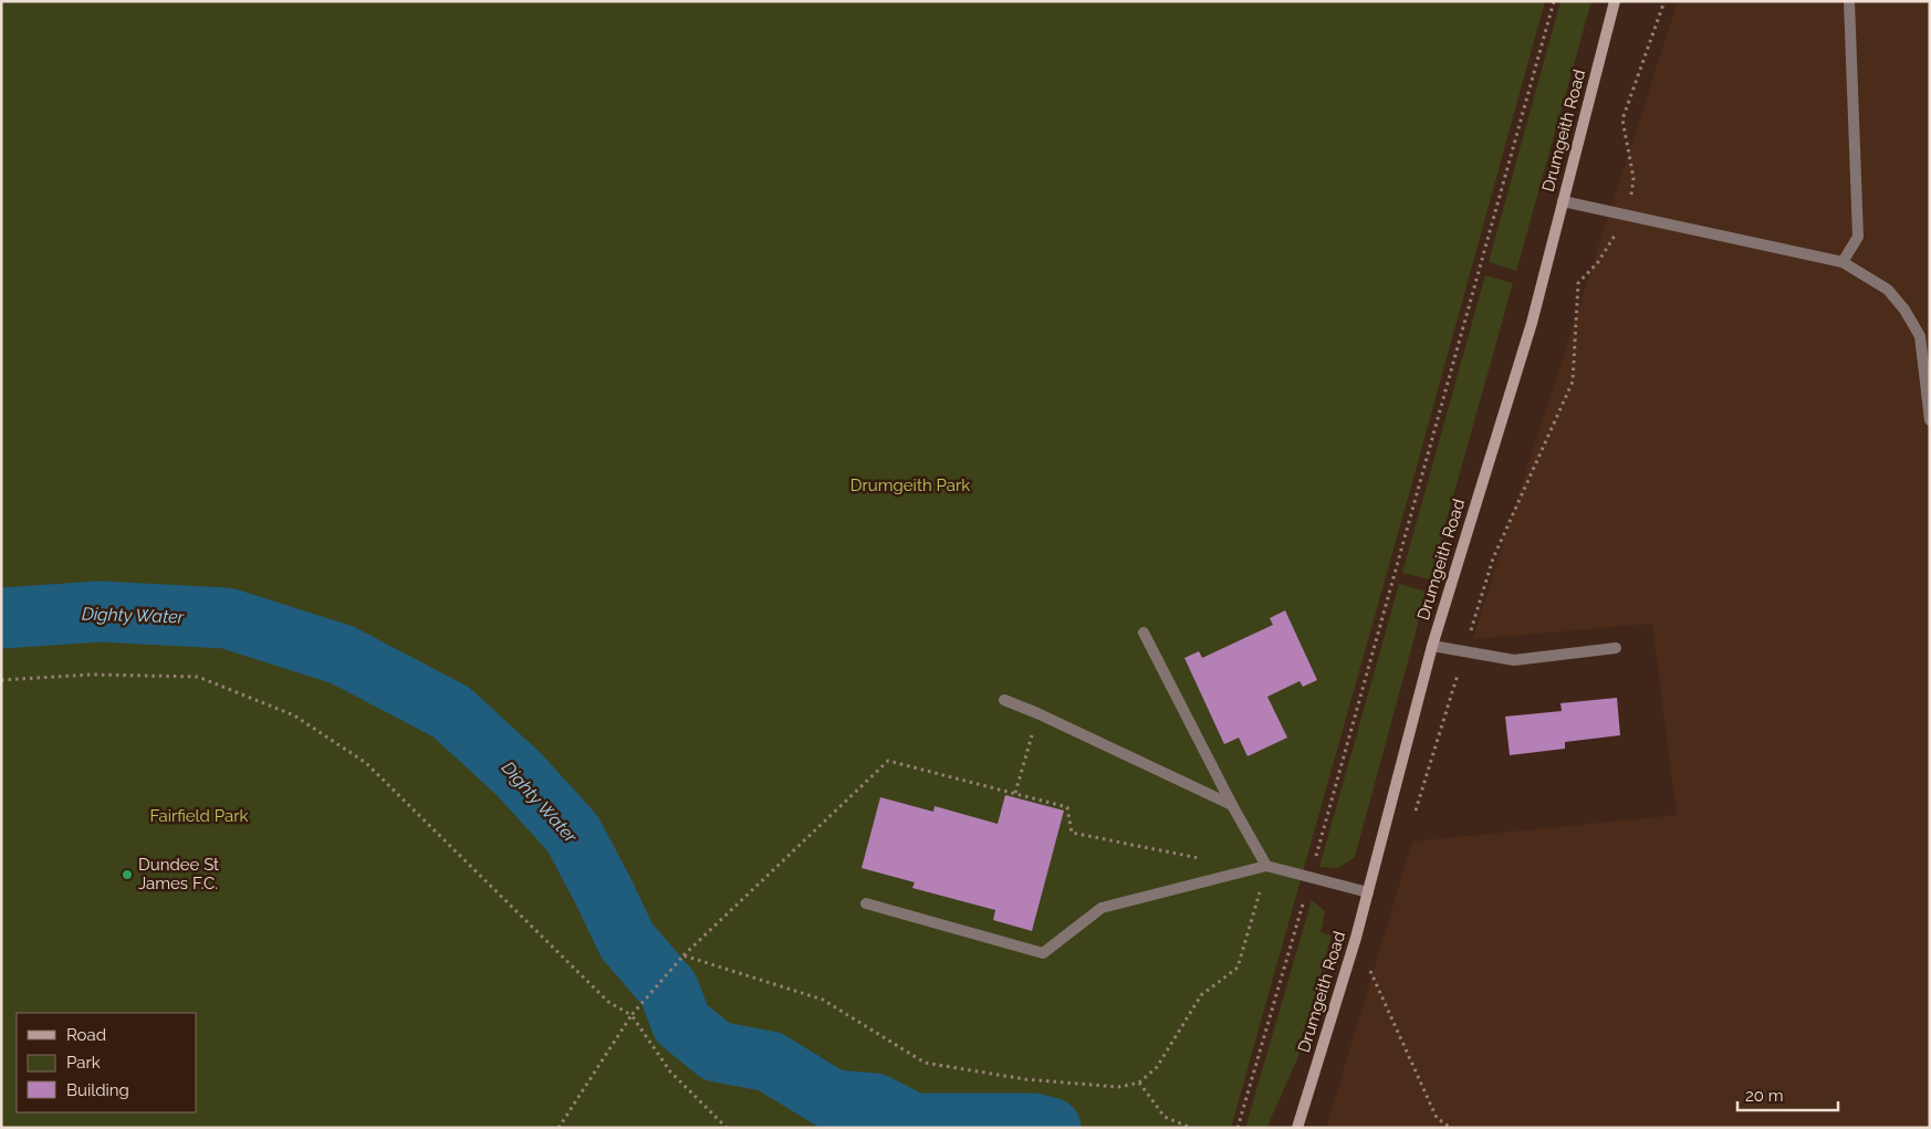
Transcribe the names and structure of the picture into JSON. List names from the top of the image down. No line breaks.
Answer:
{"streets":{"main road":["Drumgeith Road"]},"water":["Dighty Water"],"parks":["Drumgeith Park","Fairfield Park"],"places":["Dundee St James F.C."],"legend":["Road","Park","Building"],"scale_bar":"20 m"}
